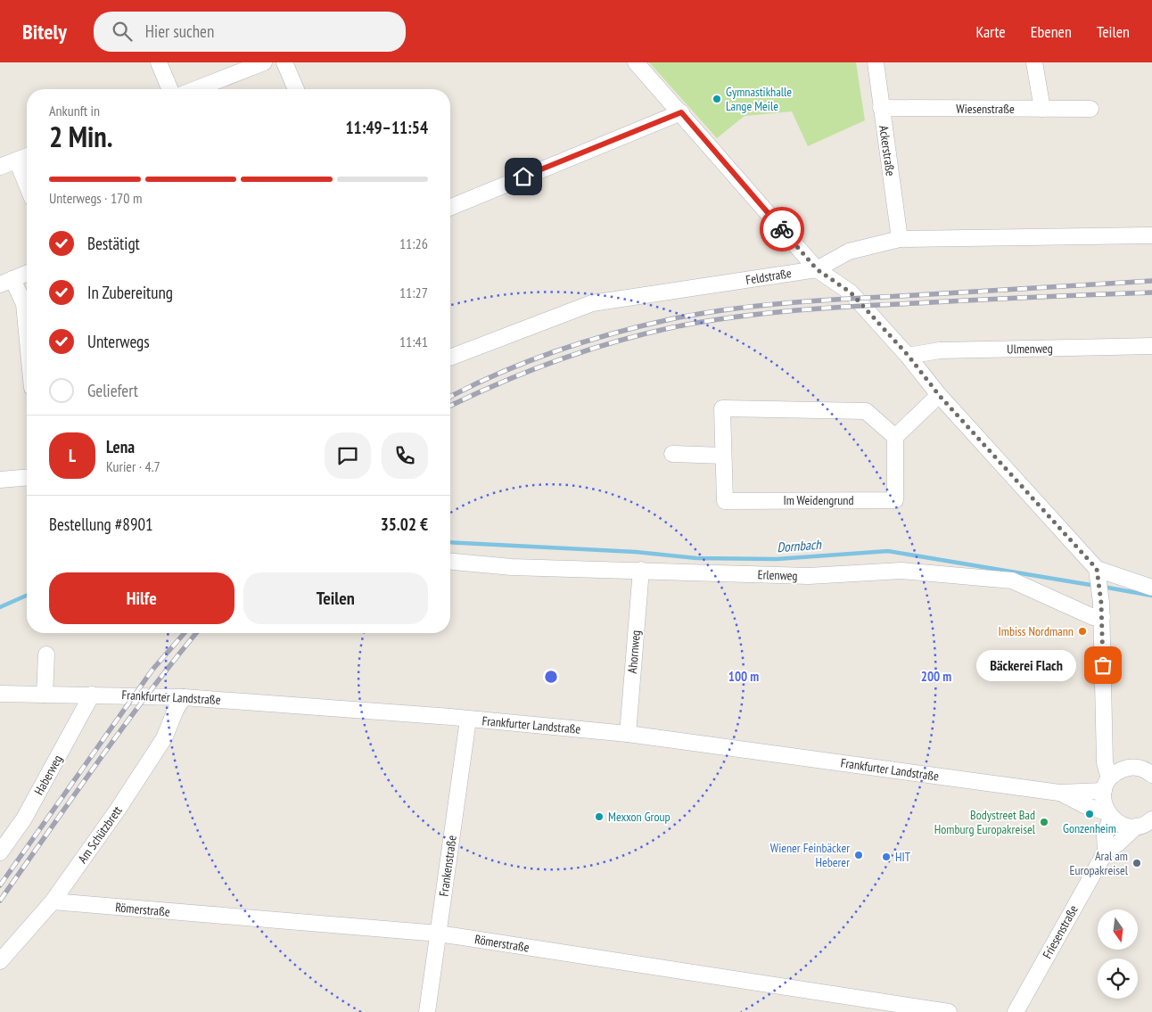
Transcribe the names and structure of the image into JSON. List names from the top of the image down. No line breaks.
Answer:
{"streets":{"street":["Wiesenstraße","Ackerstraße","Feldstraße","Ulmenweg","Im Weidengrund","Erlenweg","Ahornweg","Frankfurter Landstraße","Haberweg","Am Schützbrett","Frankenstraße","Römerstraße","Friesenstraße"]},"crossings":[["Wiesenstraße","Ackerstraße"],["Ackerstraße","Feldstraße"],["Erlenweg","Ahornweg"],["Ahornweg","Frankfurter Landstraße"],["Frankfurter Landstraße","Haberweg"],["Frankfurter Landstraße","Am Schützbrett"],["Frankfurter Landstraße","Frankenstraße"],["Frankfurter Landstraße","Friesenstraße"],["Am Schützbrett","Römerstraße"],["Frankenstraße","Römerstraße"]],"water":["Dornbach"],"places":["Gymnastikhalle Lange Meile","Imbiss Nordmann","Bäckerei Flach","Gonzenheim","Mexxon Group","Bodystreet Bad Homburg Europakreisel","Wiener Feinbäcker Heberer","HIT","Aral am Europakreisel"],"north":"bottom","page":{"header":"Bitely","search":"Hier suchen","nav":["Karte","Ebenen","Teilen"],"heading":["2 Min.","Ankunft in","11:49–11:54"],"panel":["Lena","Kurier · 4.7","Bestellung #8901","35.02 €"],"bar":"Unterwegs · 170 m","list":[["Bestätigt","11:26"],["In Zubereitung","11:27"],["Unterwegs","11:41"],"Geliefert"],"round":"L","buttons":["Hilfe","Teilen"],"bubble":"Bäckerei Flach"},"rings":["100 m","200 m"]}
